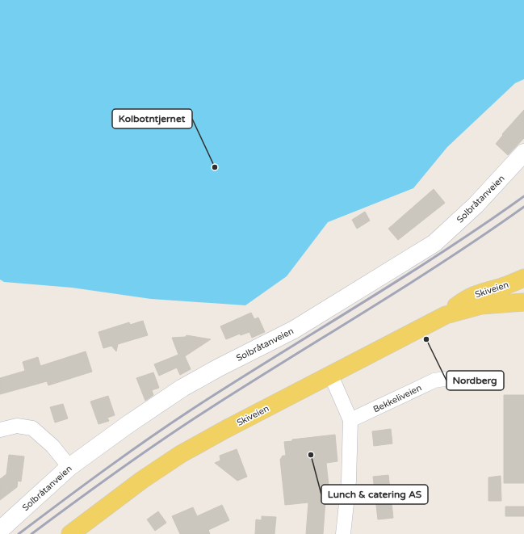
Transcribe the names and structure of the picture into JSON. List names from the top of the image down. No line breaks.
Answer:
{"streets":{"main road":["Skiveien"],"street":["Solbråtanveien","Bekkeliveien"]},"places":["Kolbotntjernet","Nordberg","Lunch & catering AS"]}
